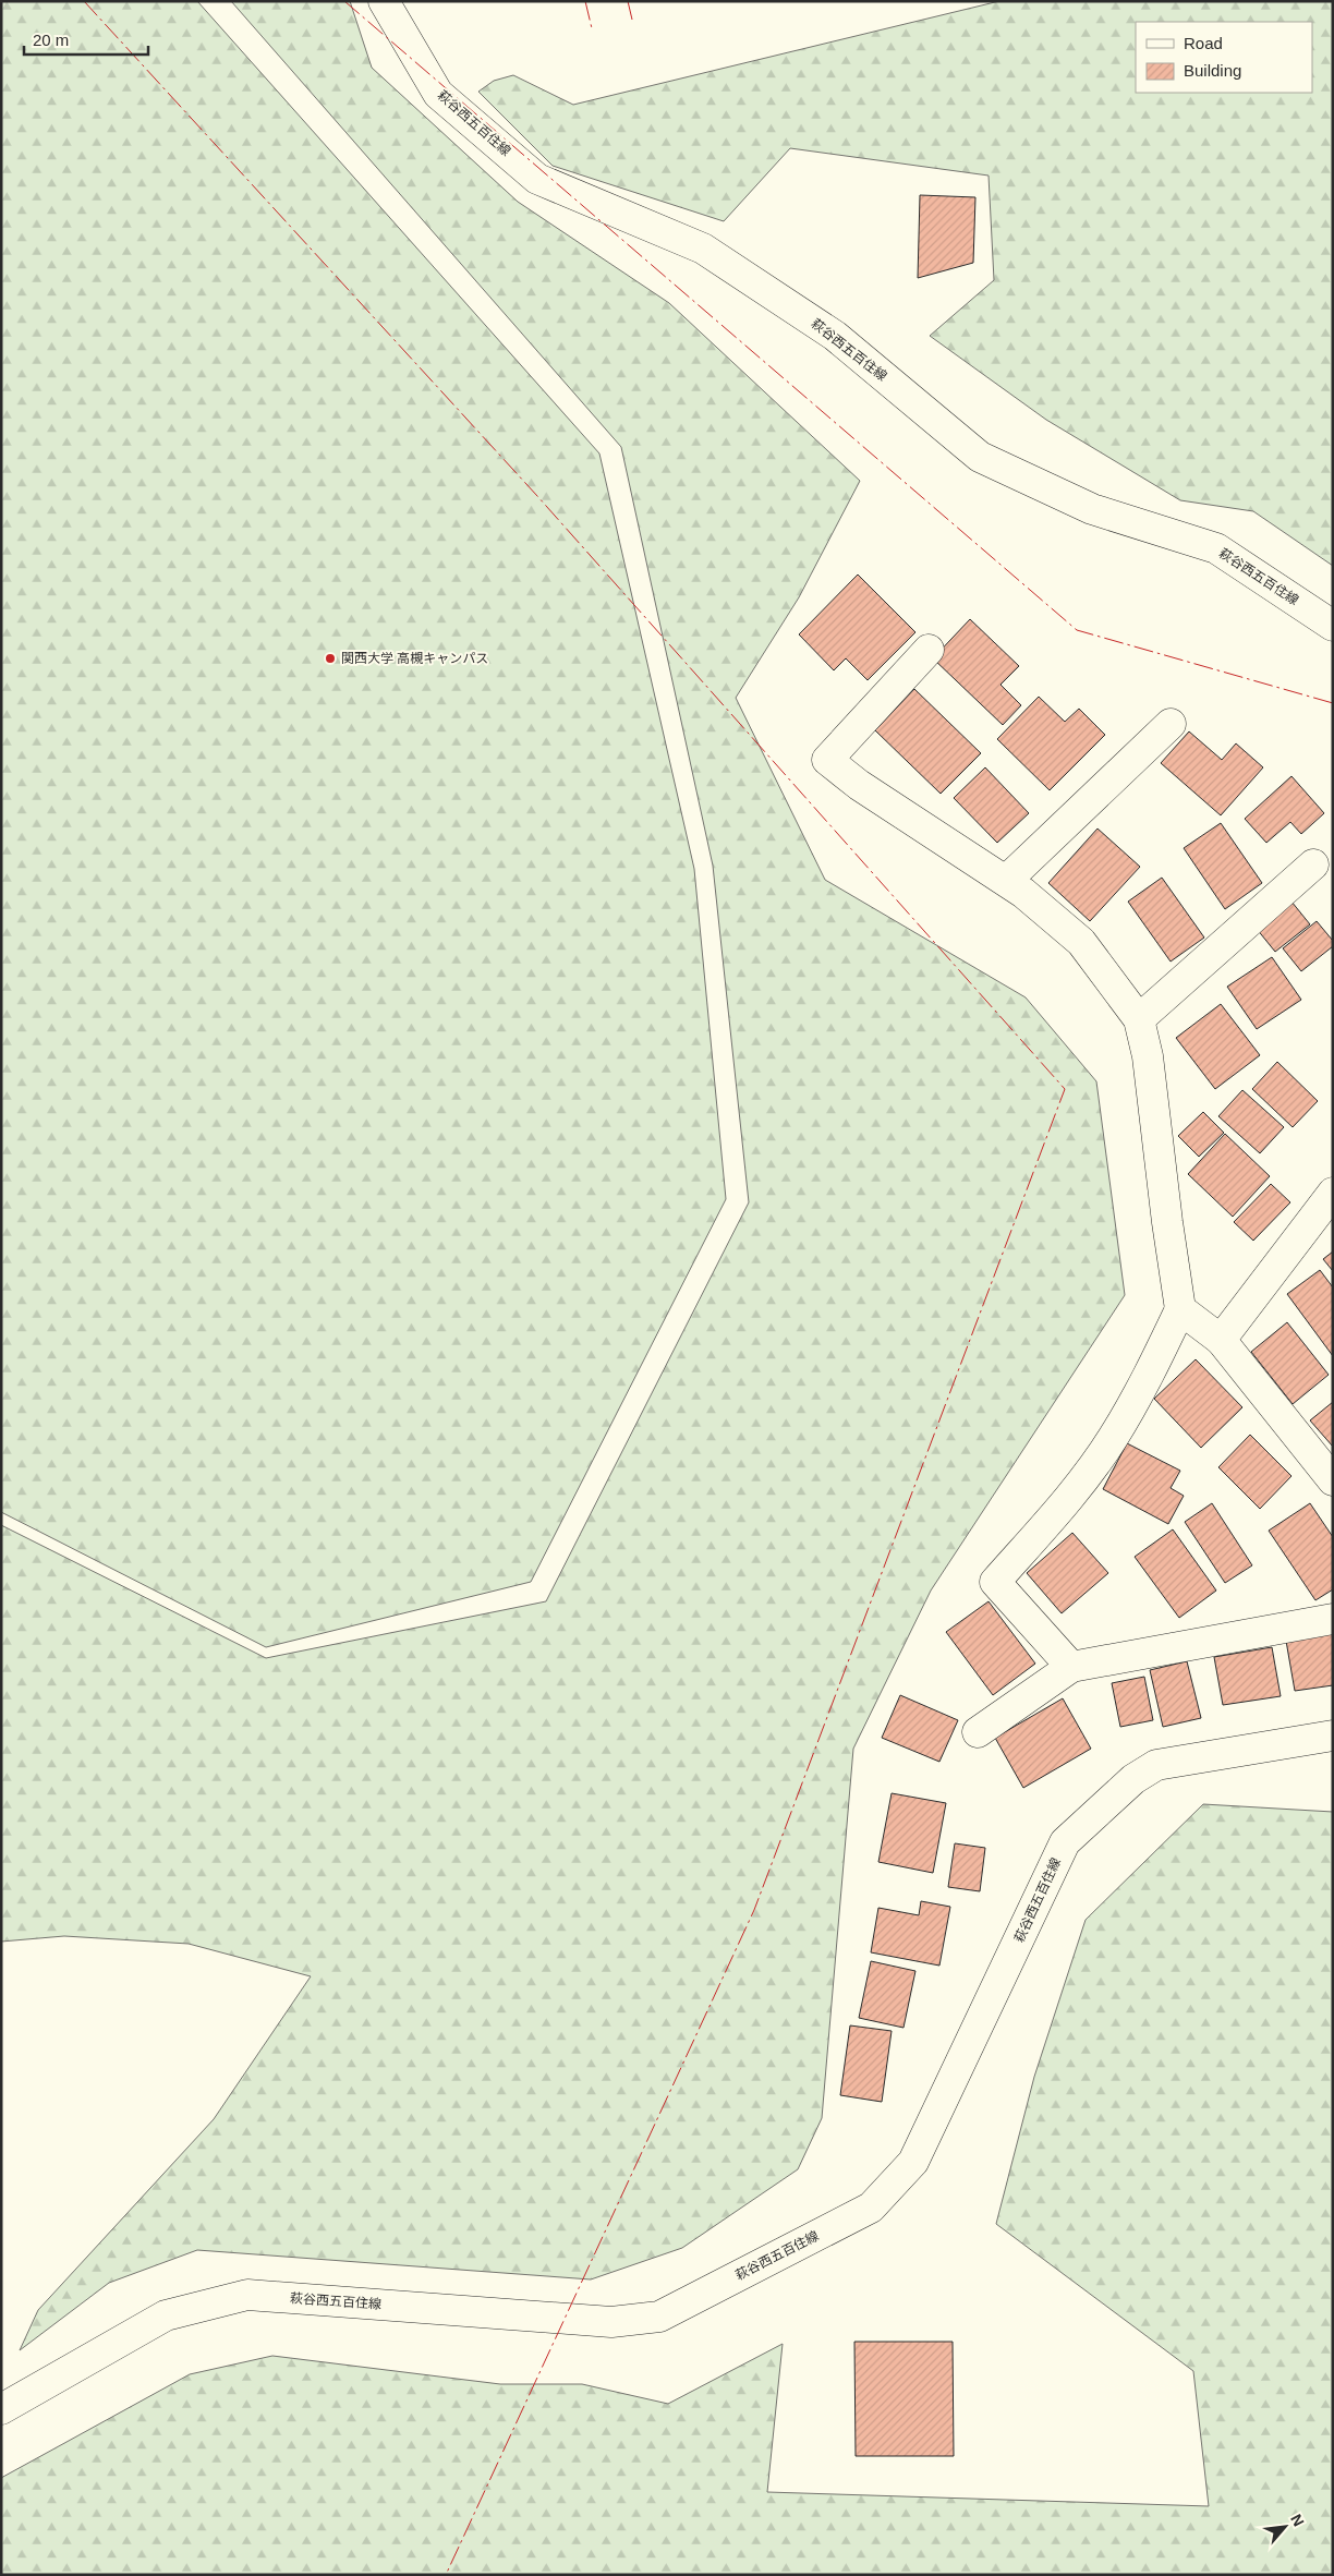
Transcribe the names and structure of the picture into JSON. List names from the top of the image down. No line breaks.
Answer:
{"streets":{"main road":["萩谷西五百住線"]},"places":["関西大学 高槻キャンパス"],"legend":["Road","Building"],"scale_bar":"20 m","north":"top right"}
